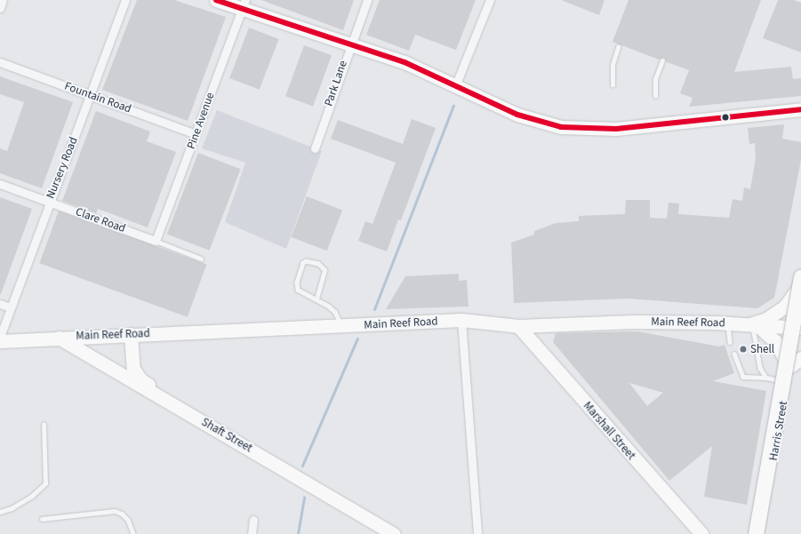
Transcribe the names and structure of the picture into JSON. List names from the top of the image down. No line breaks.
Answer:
{"streets":{"main road":["Main Reef Road","Marshall Street","Shaft Street"],"street":["Park Lane","Fountain Road","Pine Avenue","Nursery Road","Clare Road","Harris Street"]},"crossings":[["Fountain Road","Pine Avenue"],["Fountain Road","Nursery Road"],["Pine Avenue","Clare Road"],["Nursery Road","Clare Road"],["Main Reef Road","Marshall Street"],["Main Reef Road","Harris Street"],["Main Reef Road","Shaft Street"]],"places":["Shell"]}
